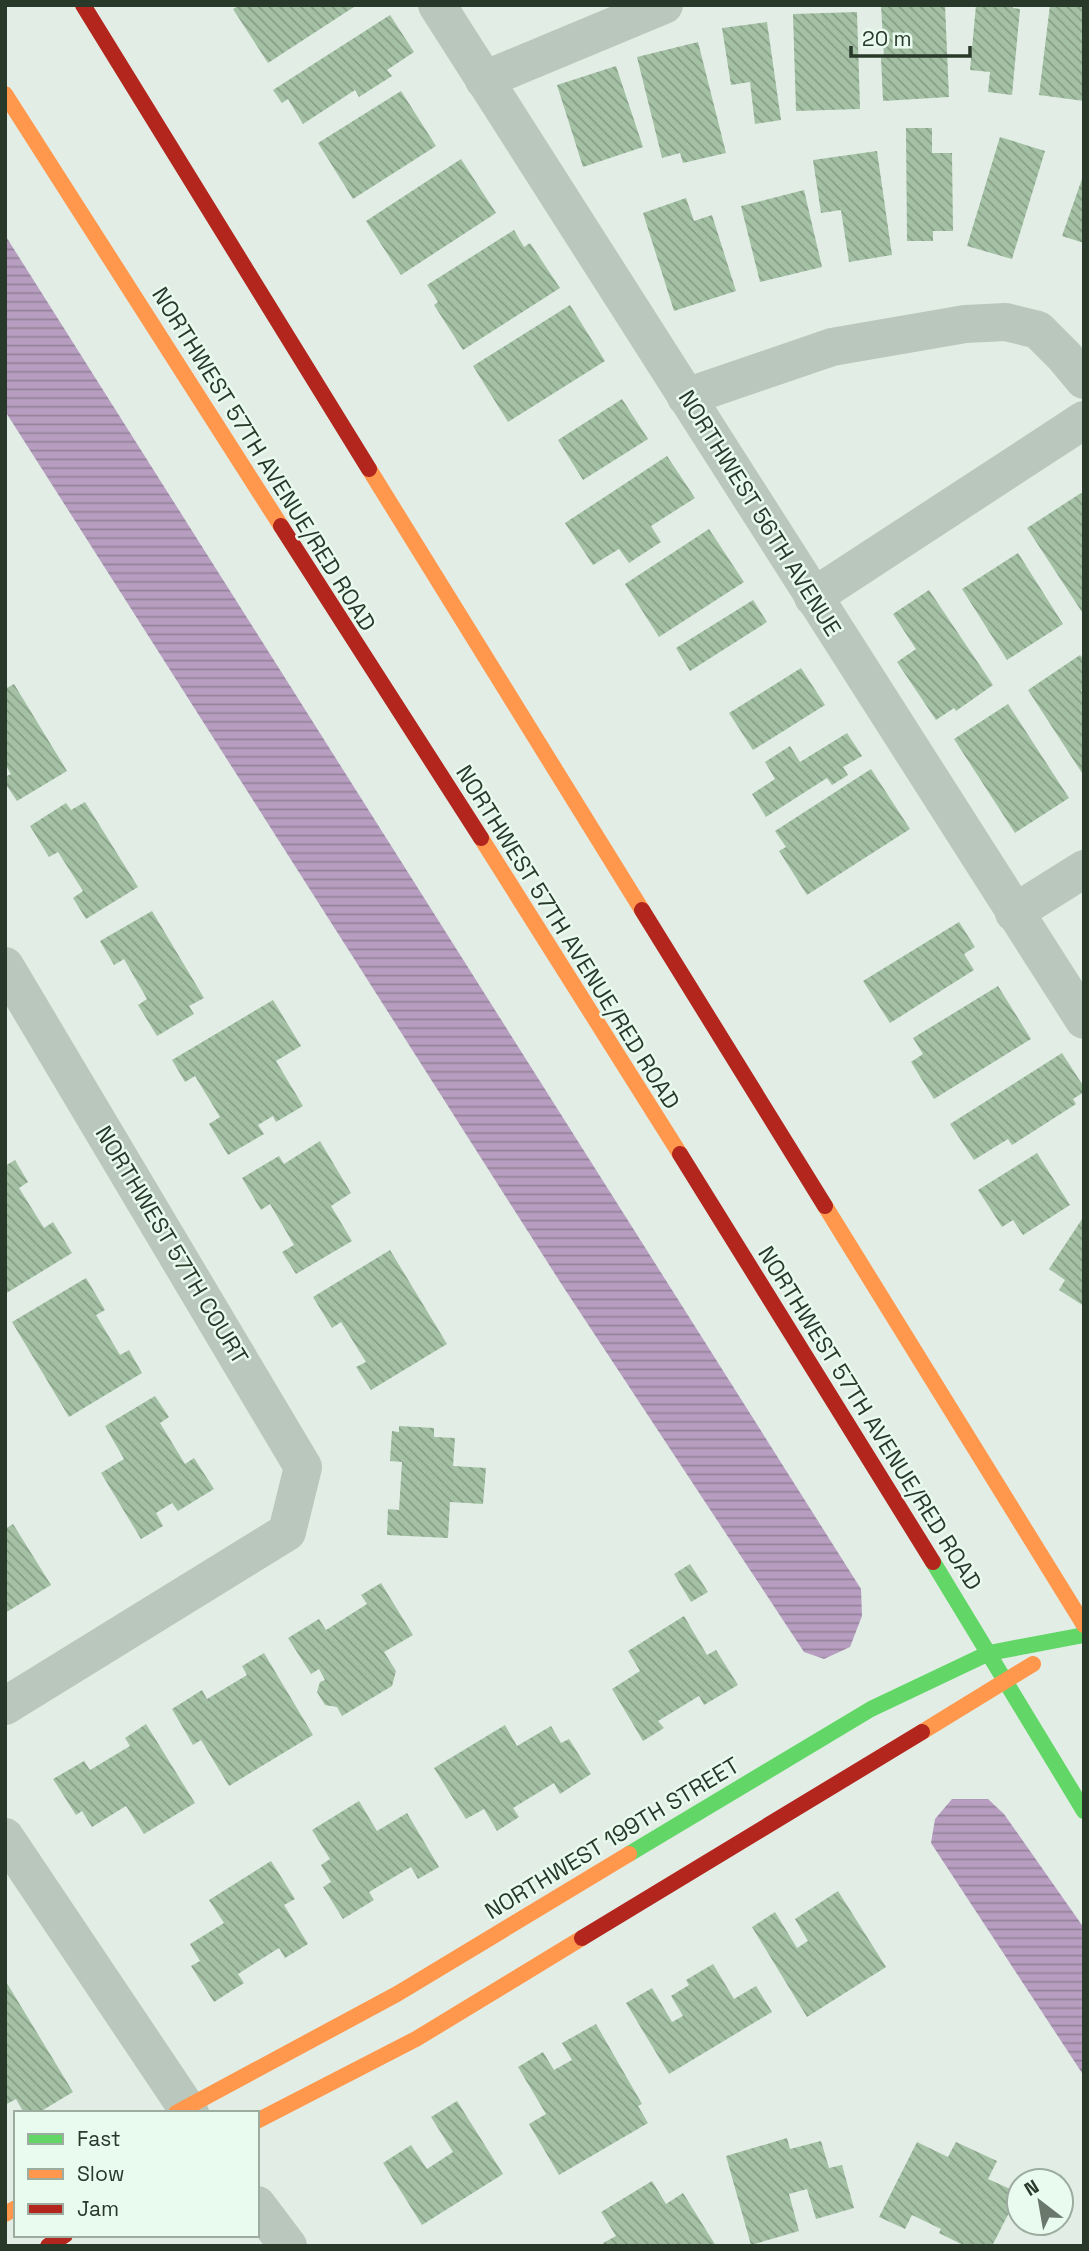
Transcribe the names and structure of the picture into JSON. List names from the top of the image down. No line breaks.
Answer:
{"streets":{"main road":["NORTHWEST 57TH AVENUE/RED ROAD","NORTHWEST 199TH STREET"],"street":["NORTHWEST 56TH AVENUE","NORTHWEST 57TH COURT"]},"crossings":[["NORTHWEST 57TH AVENUE/RED ROAD","NORTHWEST 199TH STREET"]],"legend":["Fast","Slow","Jam"],"scale_bar":"20 m","north":"top left"}
